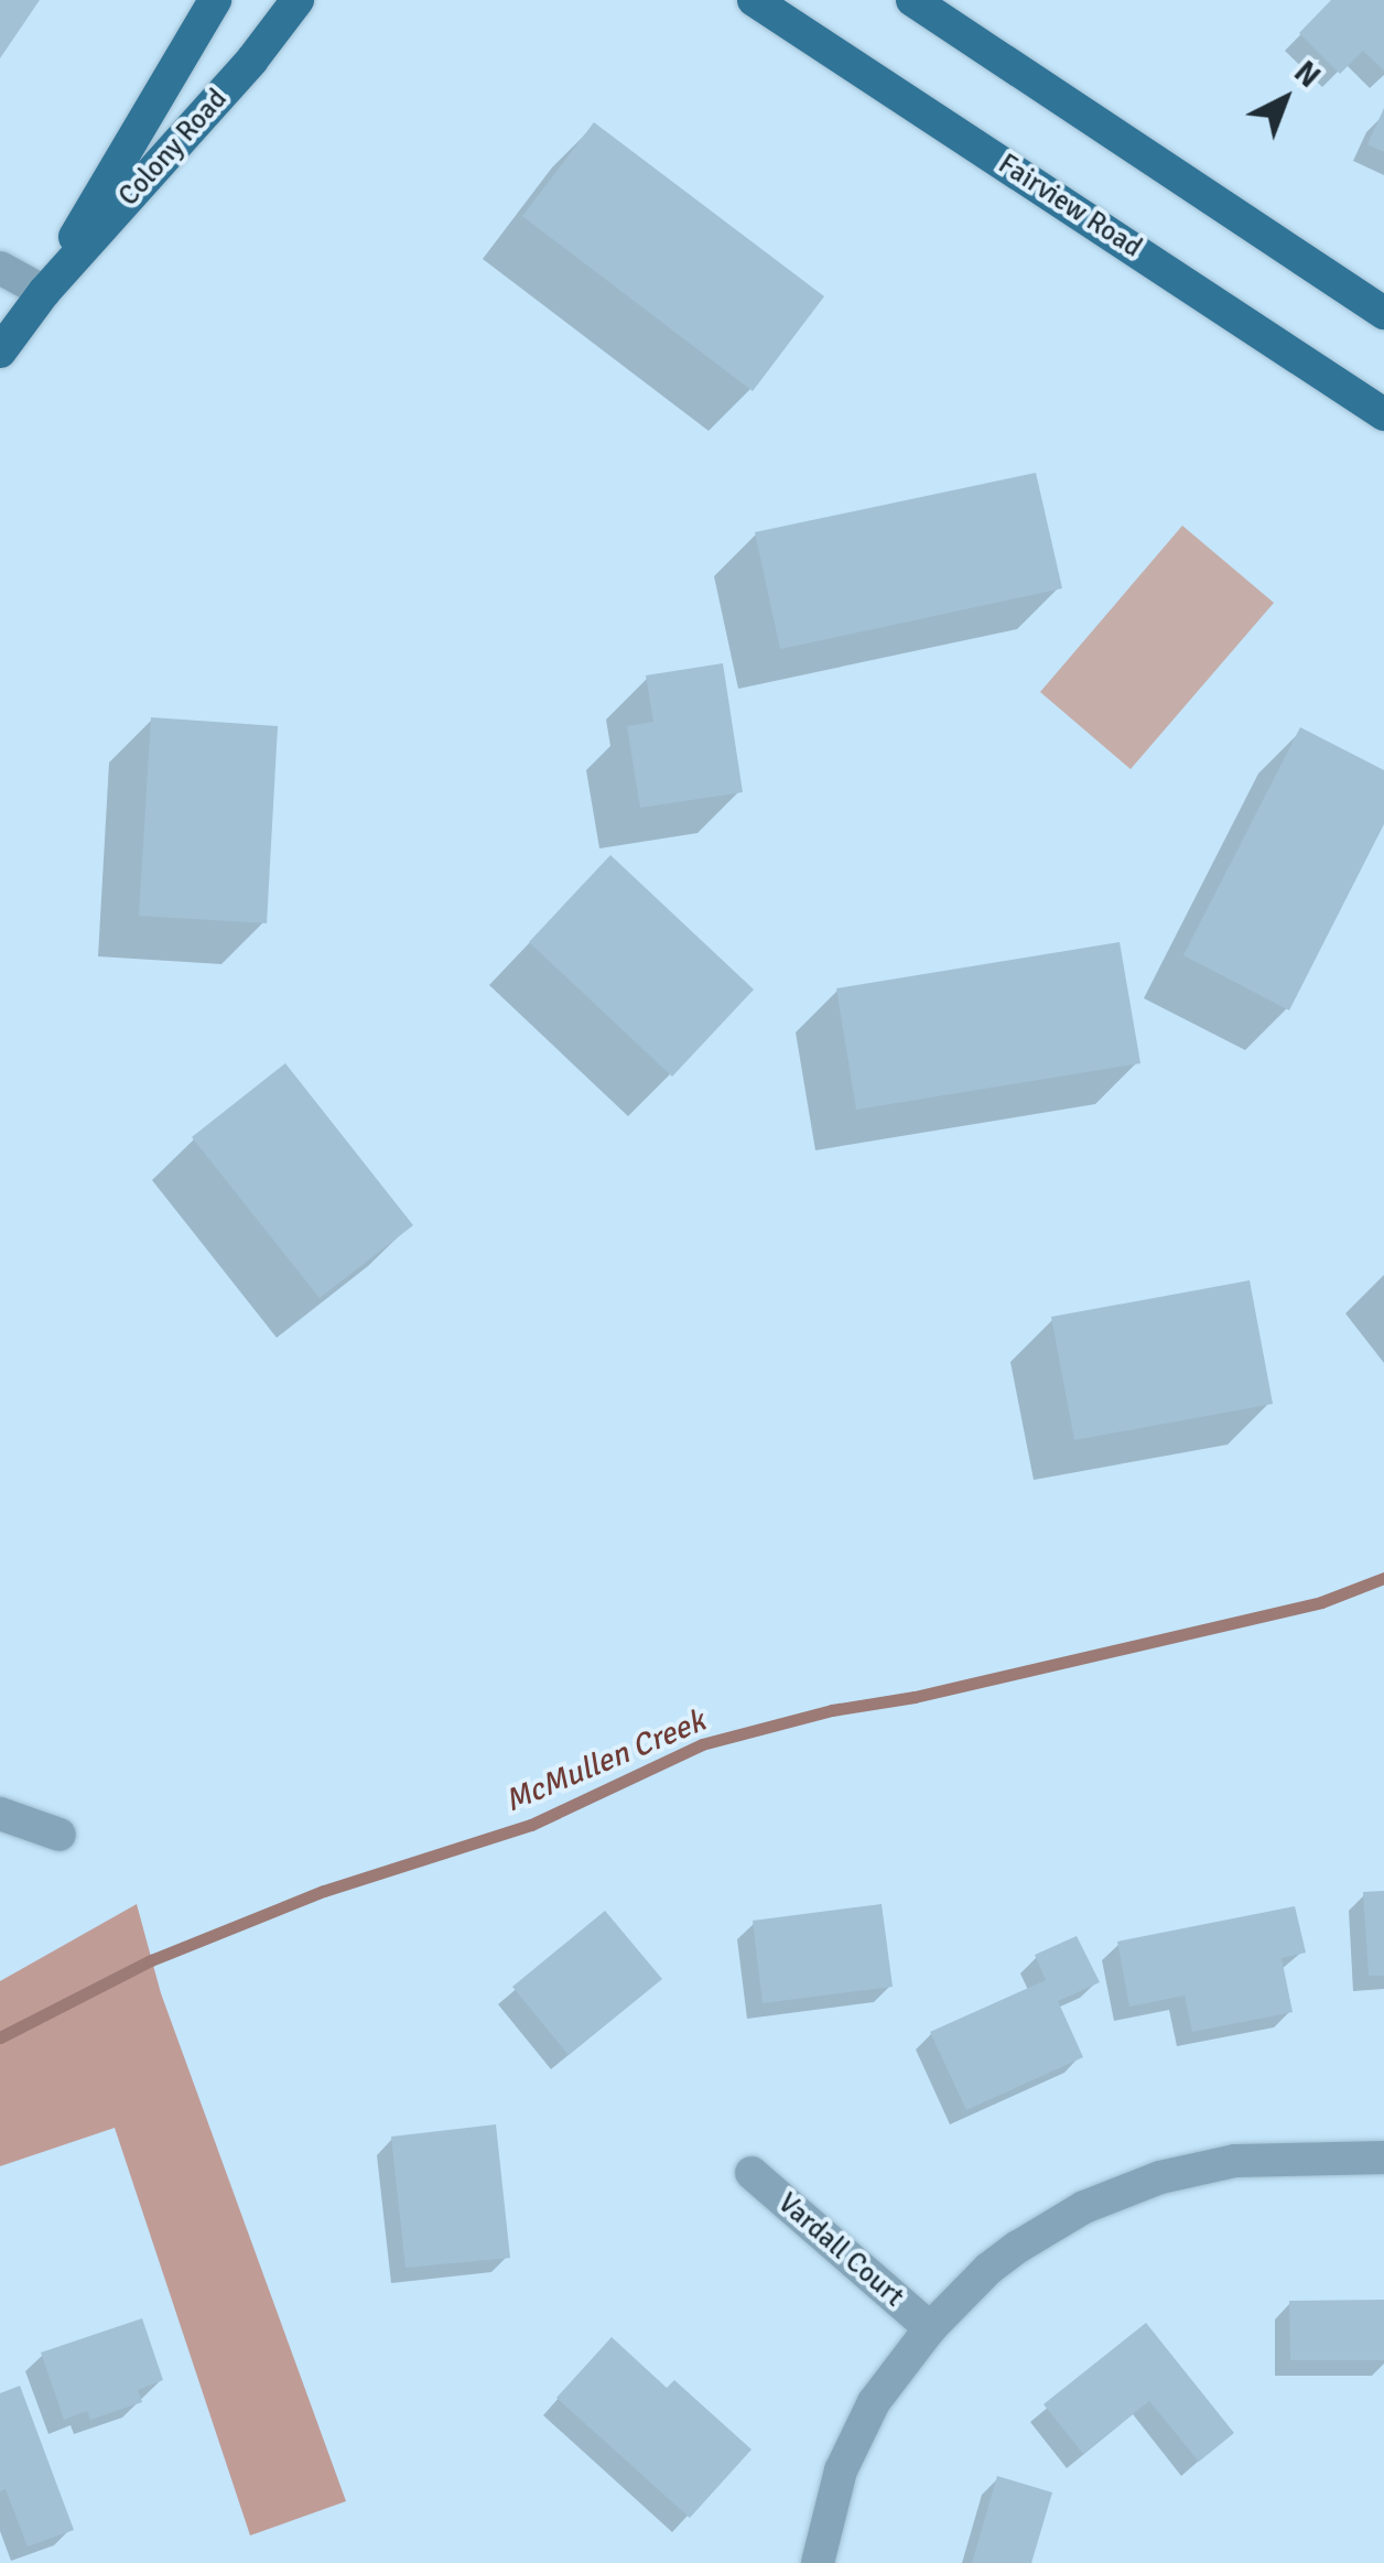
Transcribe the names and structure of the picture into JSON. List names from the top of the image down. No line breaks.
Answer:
{"streets":{"main road":["Colony Road","Fairview Road"],"street":["Vardall Court"]},"water":["McMullen Creek"],"north":"top right"}
